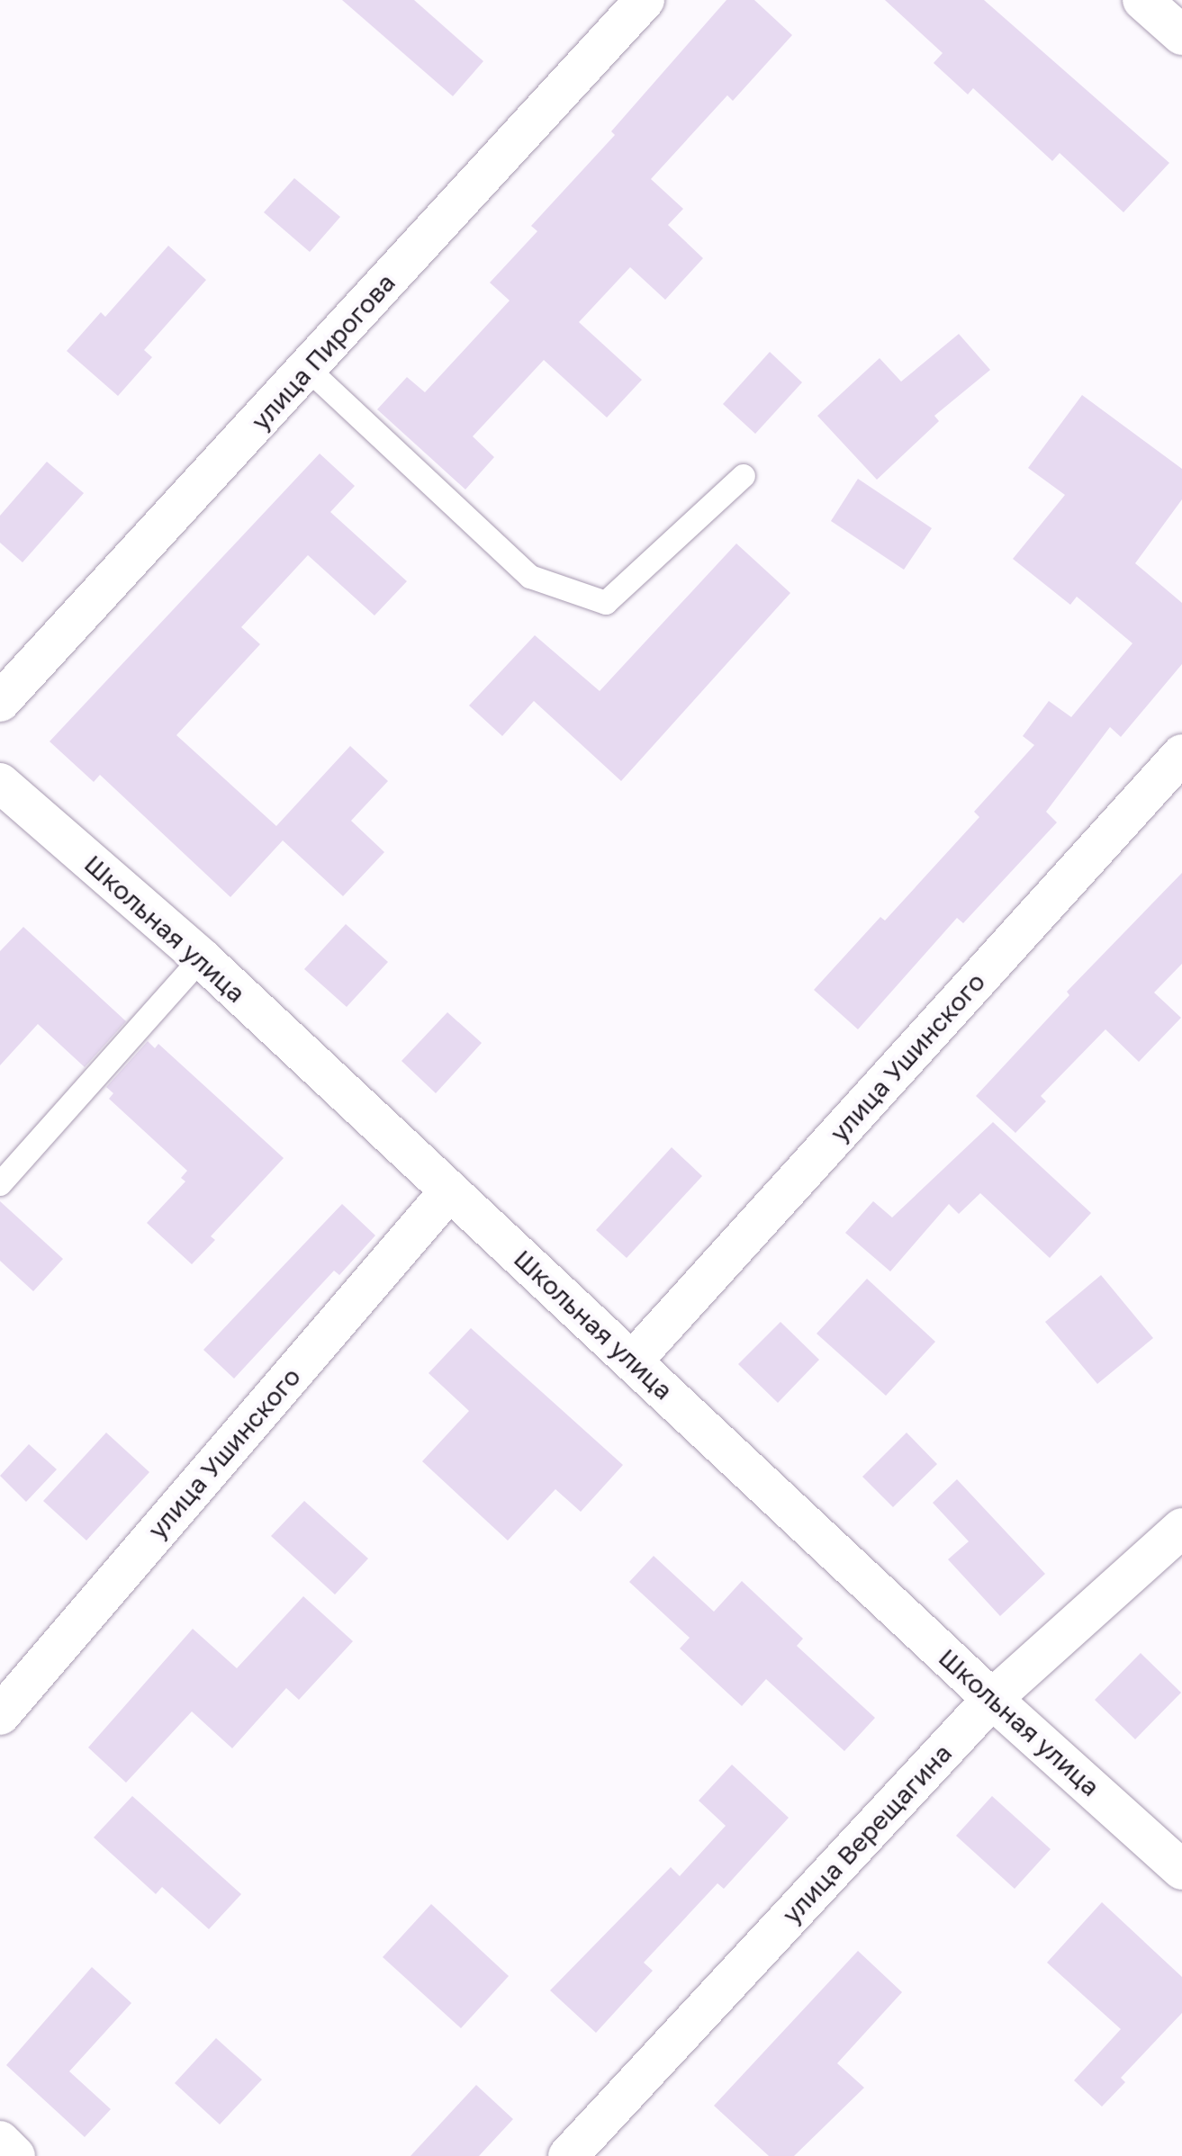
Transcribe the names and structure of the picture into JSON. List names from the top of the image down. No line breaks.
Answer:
{"streets":{"street":["улица Пирогова","Школьная улица","улица Ушинского","улица Верещагина"]},"crossings":[["Школьная улица","улица Ушинского"],["Школьная улица","улица Верещагина"]]}
